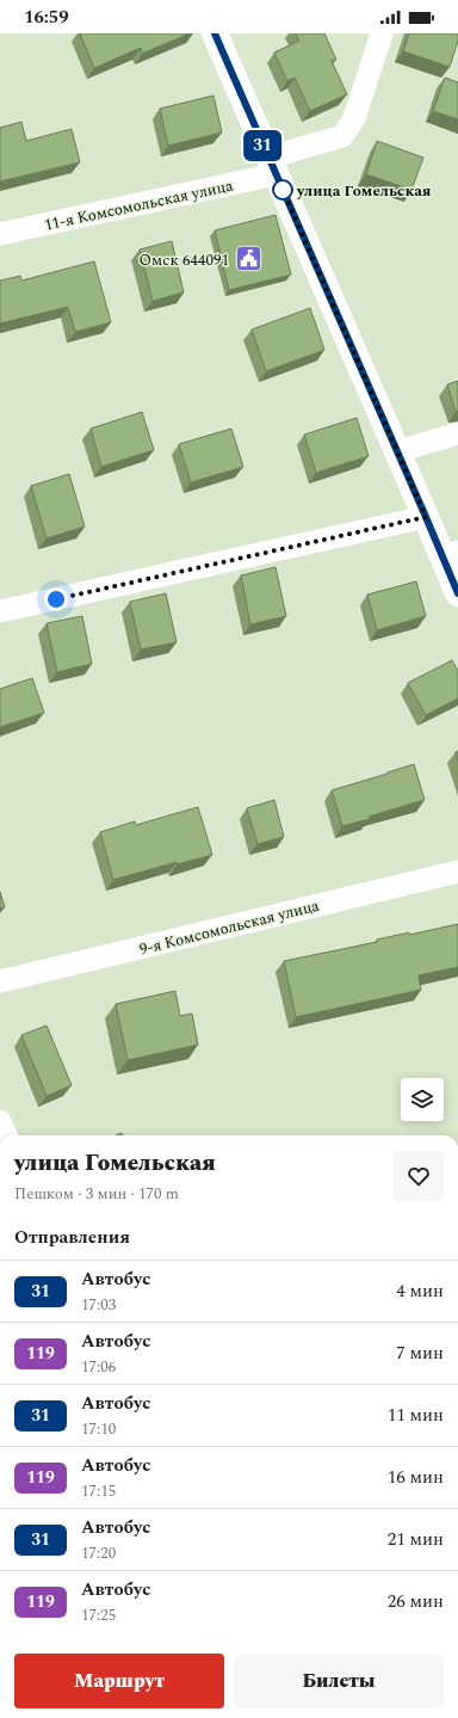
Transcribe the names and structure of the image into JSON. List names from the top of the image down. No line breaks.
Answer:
{"streets":{"street":["11-я Комсомольская улица","9-я Комсомольская улица"]},"places":{"other":["улица Гомельская"],"public building":["Омск 644091"]},"lines":["bus line 31"],"page":{"status":"16:59","on_map":"31","heading":[["улица Гомельская","Пешком · 3 мин · 170 m"],"Отправления"],"list":[{"mark":"31","name":"Автобус","note":"17:03","value":"4 мин"},{"mark":"119","name":"Автобус","note":"17:06","value":"7 мин"},{"mark":"31","name":"Автобус","note":"17:10","value":"11 мин"},{"mark":"119","name":"Автобус","note":"17:15","value":"16 мин"},{"mark":"31","name":"Автобус","note":"17:20","value":"21 мин"},{"mark":"119","name":"Автобус","note":"17:25","value":"26 мин"}],"buttons":["Маршрут","Билеты"]}}
